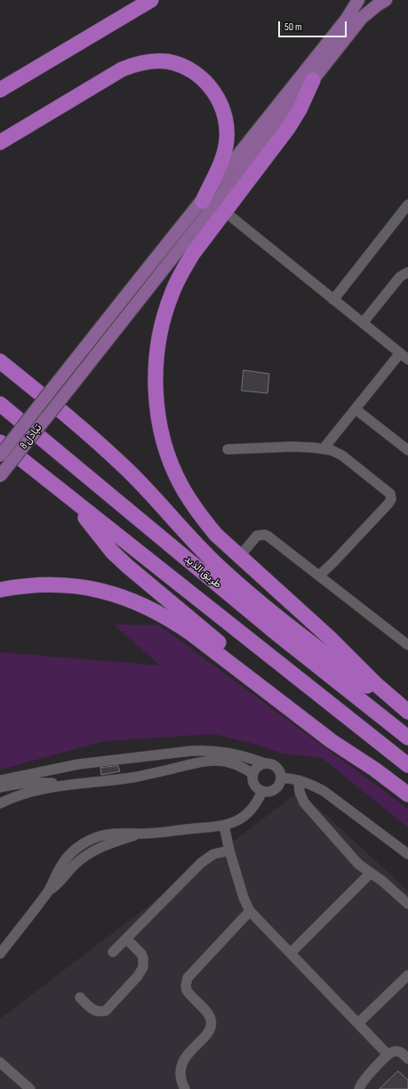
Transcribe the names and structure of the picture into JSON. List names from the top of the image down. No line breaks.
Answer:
{"streets":{"highway":["طريق الذيد"],"main road":["تبادل 8"]},"scale_bar":"50 m"}
